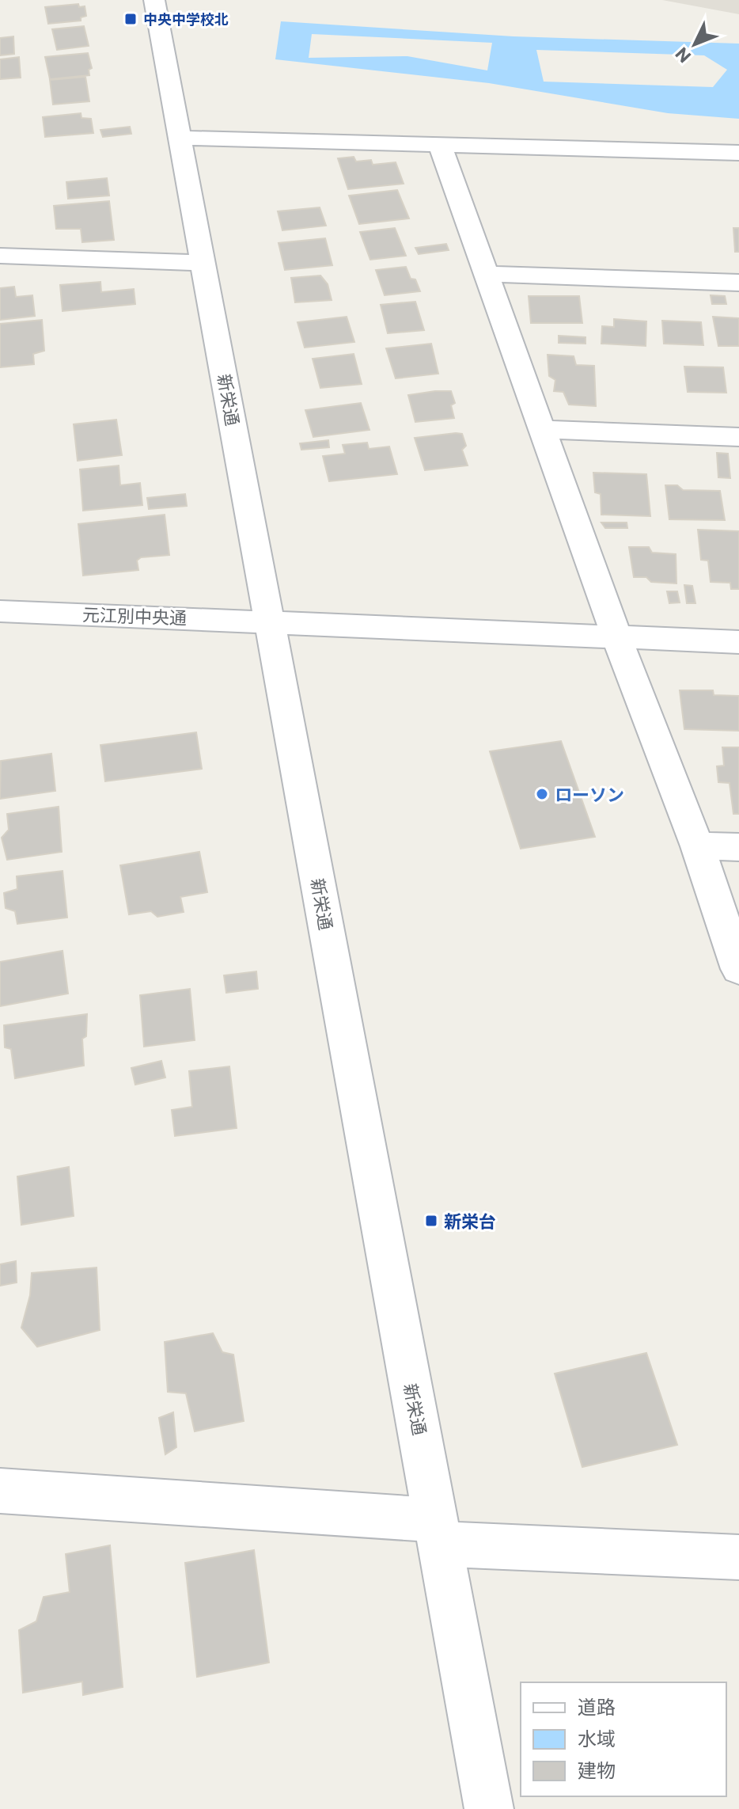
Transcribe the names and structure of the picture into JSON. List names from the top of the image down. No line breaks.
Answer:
{"streets":{"street":["新栄通","元江別中央通"]},"crossings":[["新栄通","元江別中央通"]],"places":{"transit":["中央中学校北","新栄台"],"other":["ローソン"]},"legend":["道路","水域","建物"],"north":"bottom left"}
